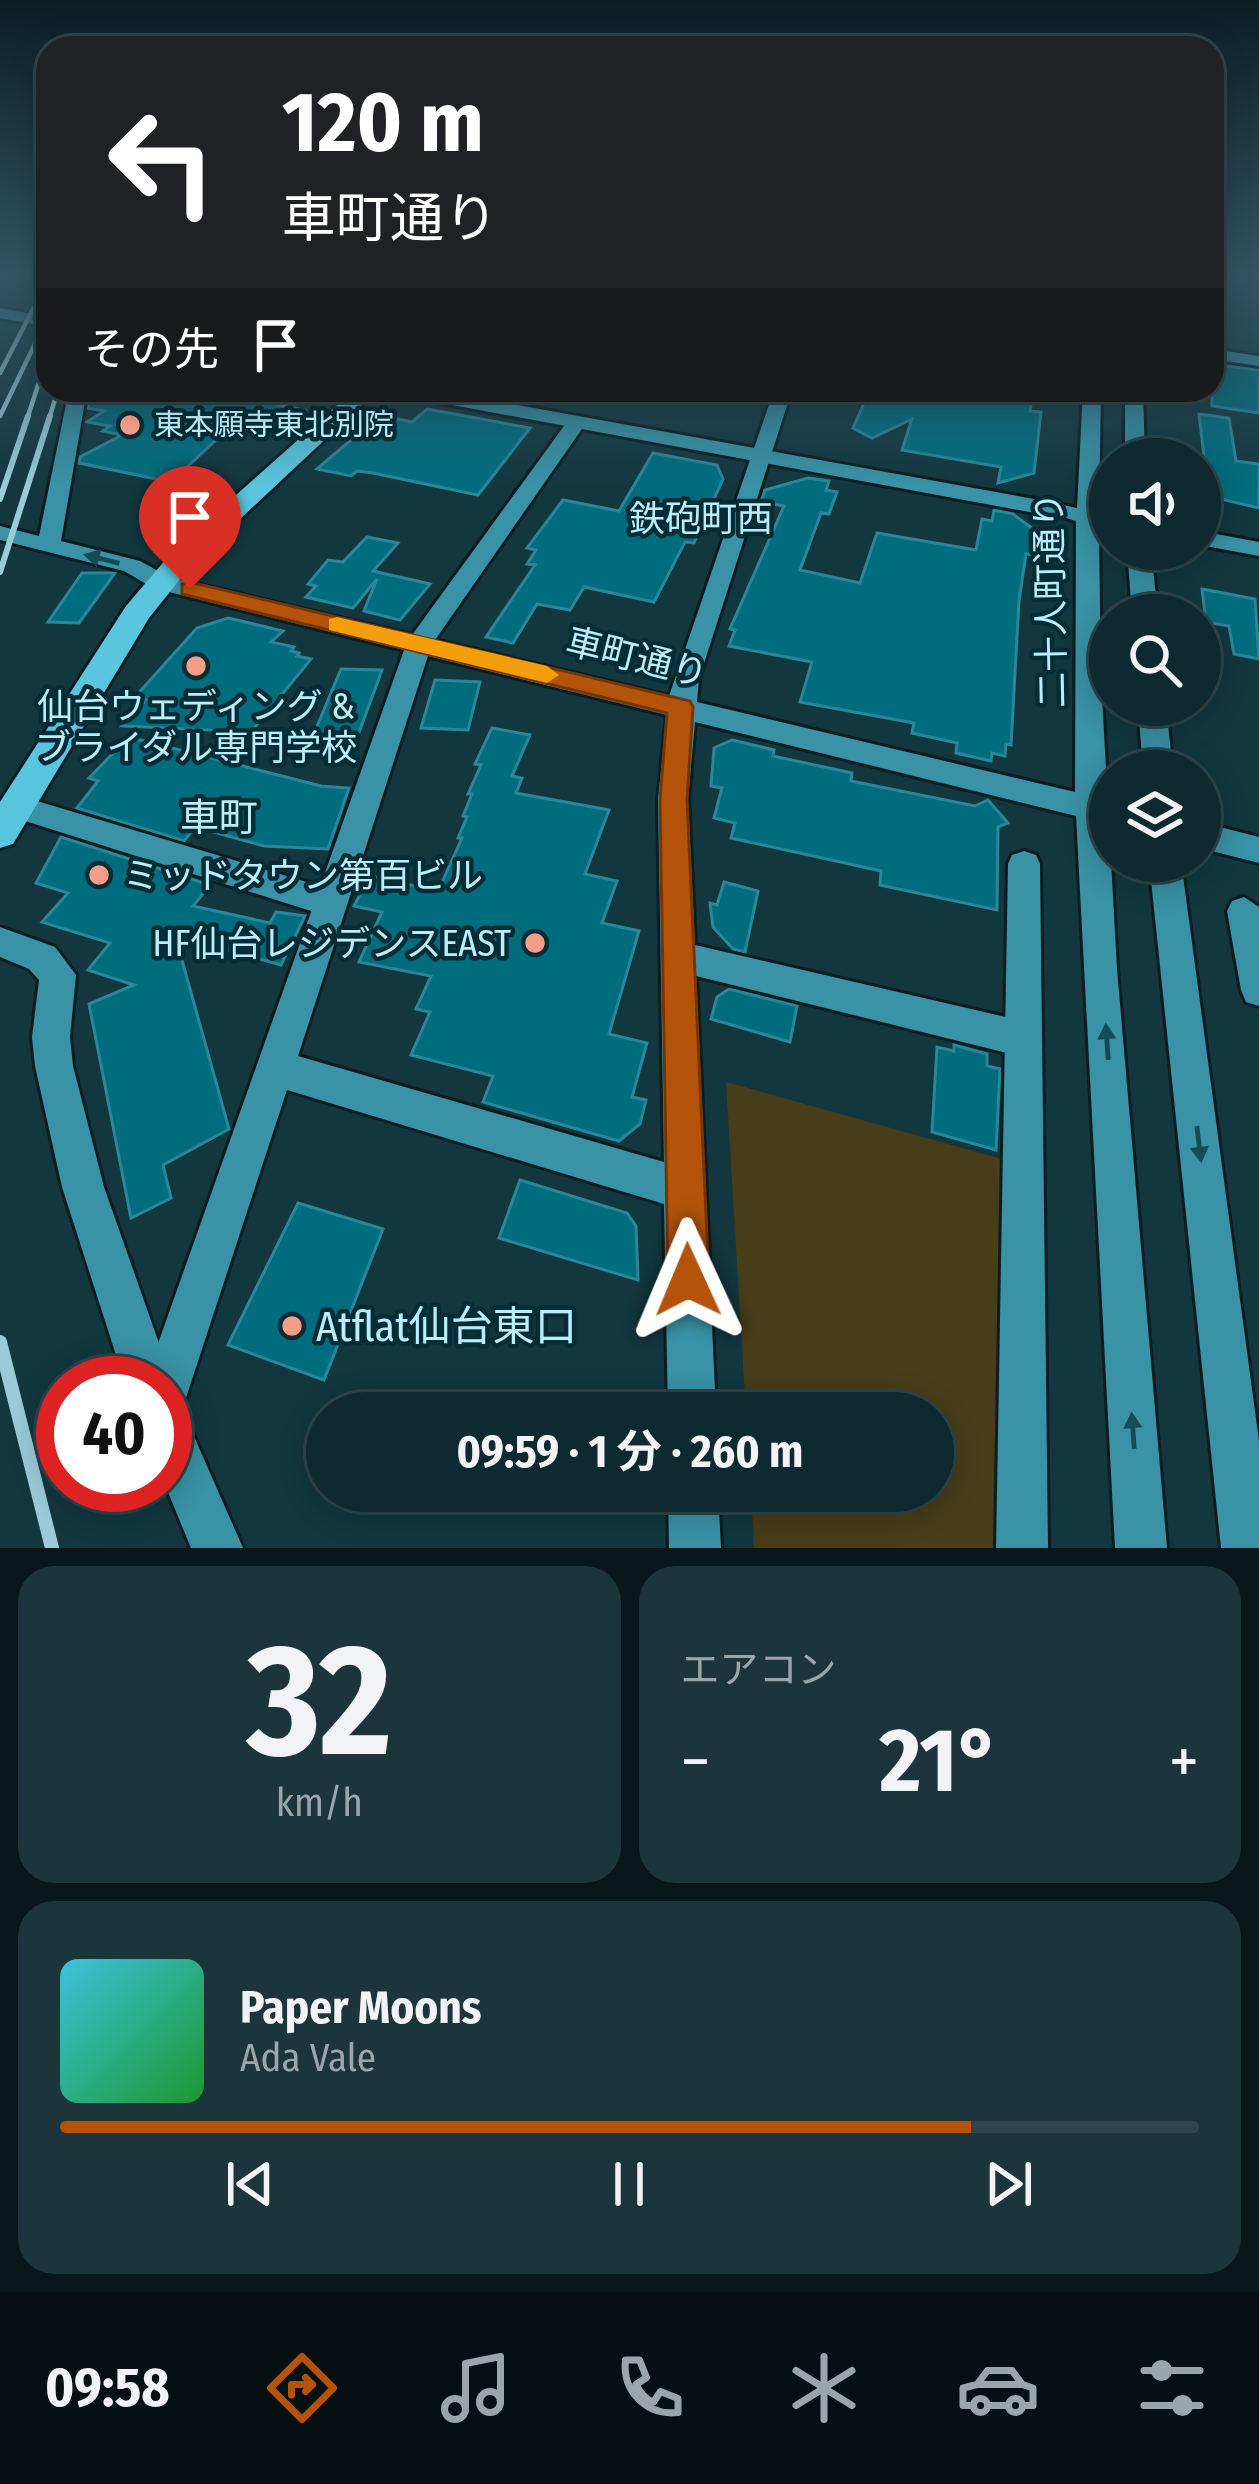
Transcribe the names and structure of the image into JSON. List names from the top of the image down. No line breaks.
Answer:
{"streets":{"street":["二十人町通り","車町通り"]},"districts":["鉄砲町西","車町"],"places":["東本願寺東北別院","仙台ウェディング & ブライダル専門学校","ミッドタウン第百ビル","HF仙台レジデンスEAST","Atflat仙台東口"],"page":{"turn":["120 m","車町通り"],"then":"その先","limit":"40","trip":"09:59 · 1 分 · 260 m","tile":[["32","km/h"],"エアコン"],"heat":["−","21°","+"],"song":["Paper Moons","Ada Vale"],"tabs":"09:58"}}
